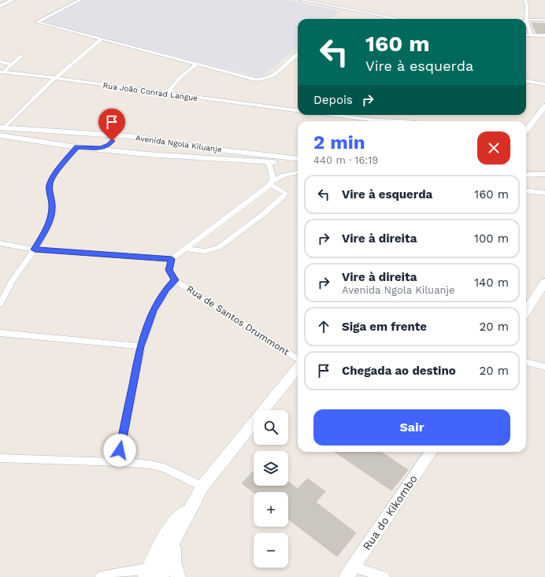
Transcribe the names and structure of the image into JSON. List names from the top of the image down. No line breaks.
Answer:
{"streets":{"main road":["Avenida Ngola Kiluanje","Rua do Kikombo"],"street":["Rua João Conrad Langue","Rua de Santos Drummont"]},"page":{"turn":["160 m","Vire à esquerda"],"then":"Depois","heading":["2 min","440 m · 16:19"],"list":[{"name":"Vire à esquerda","value":"160 m"},{"name":"Vire à direita","value":"100 m"},{"name":"Vire à direita","note":"Avenida Ngola Kiluanje","value":"140 m"},{"name":"Siga em frente","value":"20 m"},{"name":"Chegada ao destino","value":"20 m"}],"buttons":"Sair","map_buttons":["+","−"]}}
